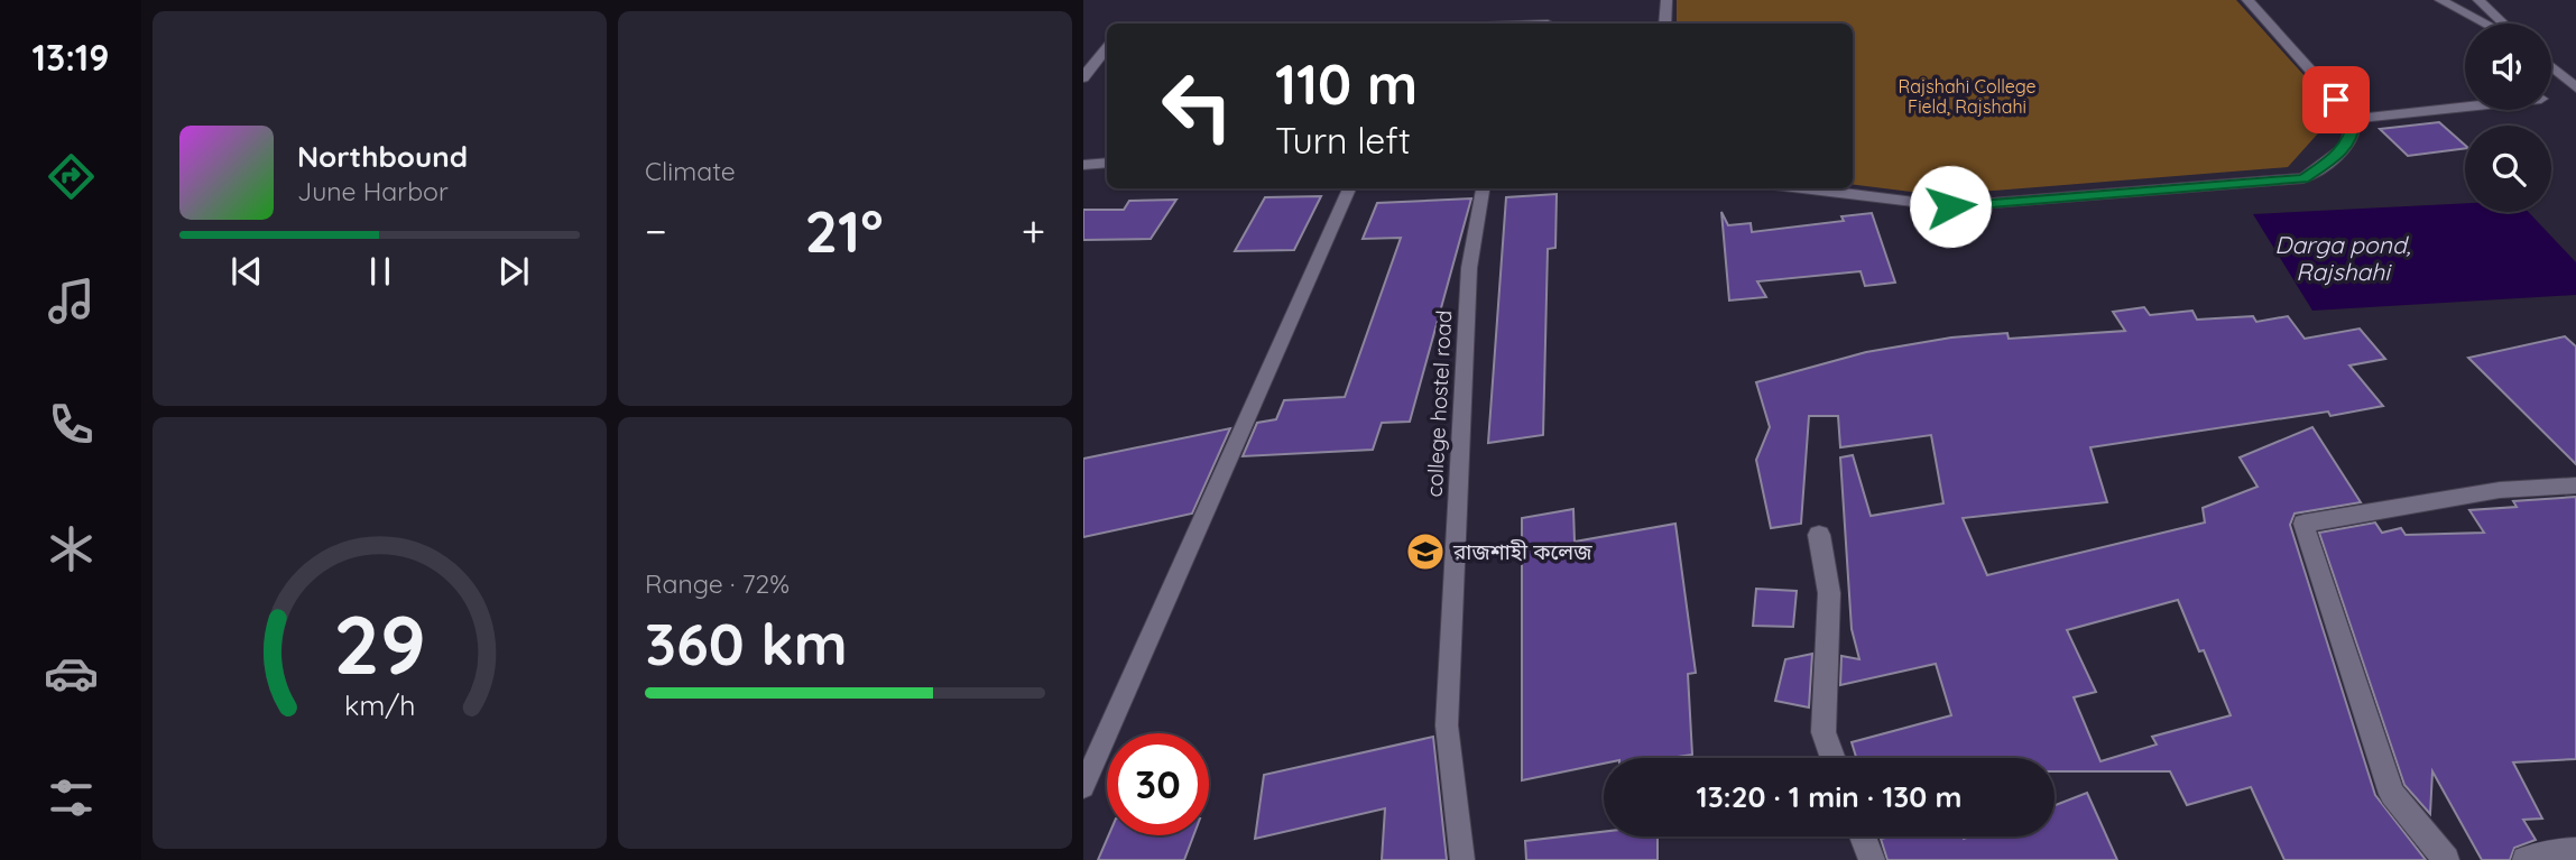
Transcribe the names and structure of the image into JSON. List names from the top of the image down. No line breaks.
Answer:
{"streets":{"lane":["college hostel road"]},"water":["Darga pond, Rajshahi"],"parks":["Rajshahi College Field, Rajshahi"],"places":{"school or university":["রাজশাহী কলেজ"]},"page":{"tabs":"13:19","tile":["Climate",["Range · 72%","360 km"]],"turn":["110 m","Turn left"],"song":["Northbound","June Harbor"],"heat":["−","21°","+"],"limit":"30","trip":"13:20 · 1 min · 130 m","gauge":["29","km/h"]}}
